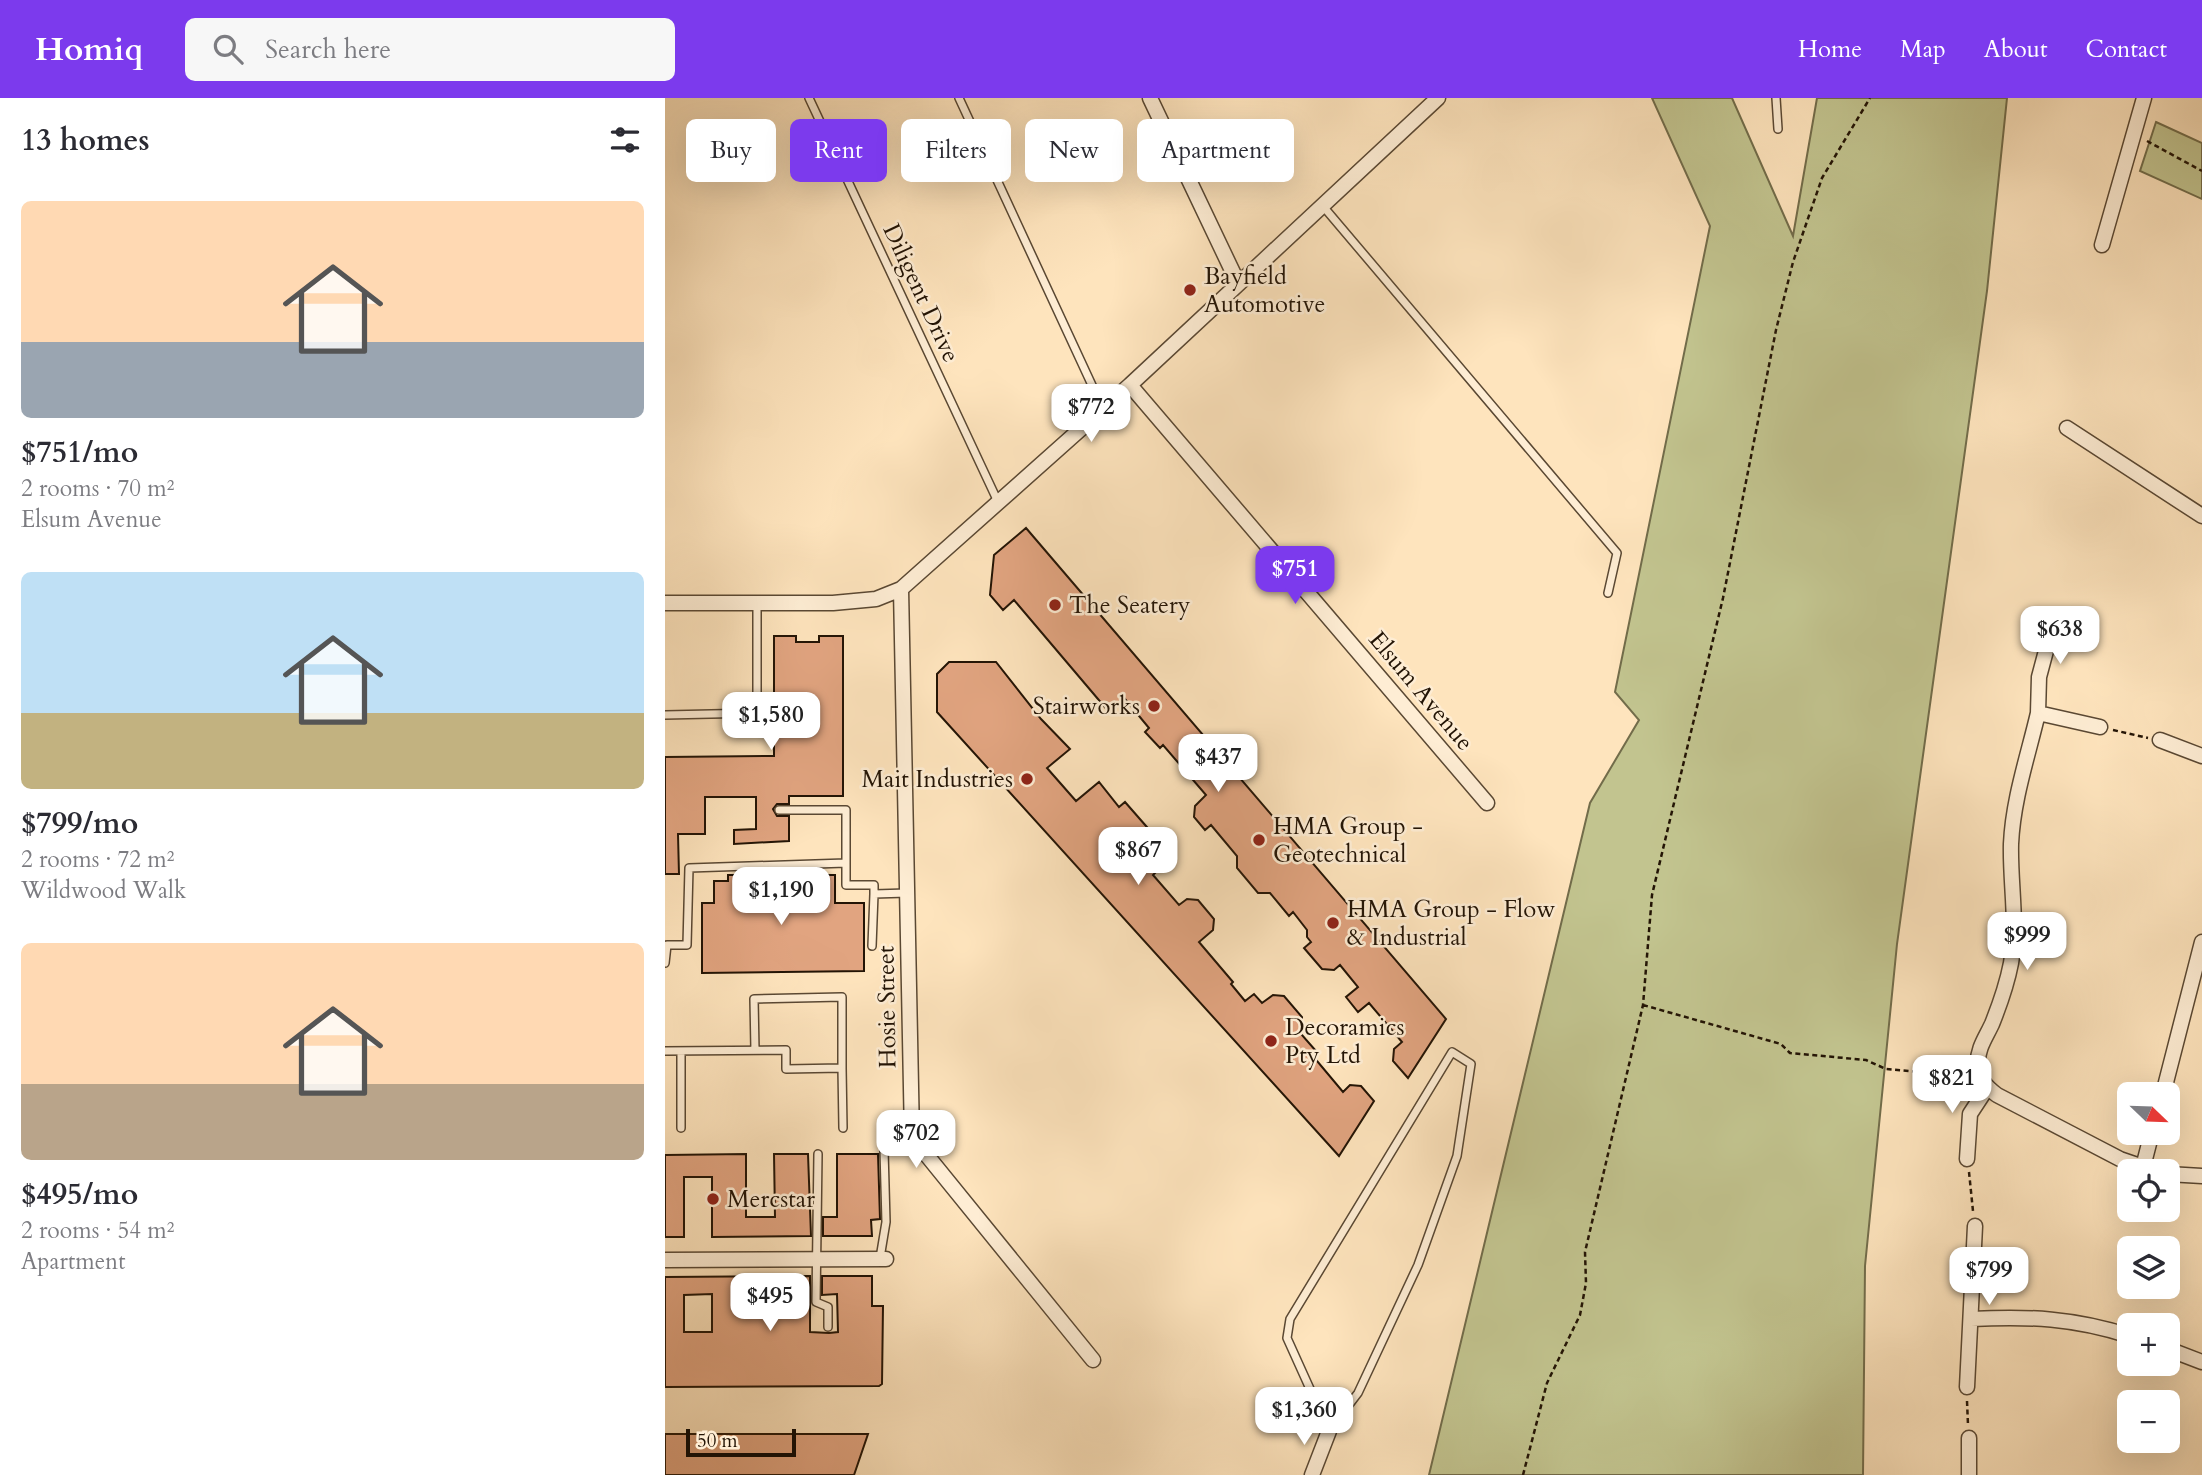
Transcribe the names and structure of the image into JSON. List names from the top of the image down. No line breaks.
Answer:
{"streets":{"street":["Elsum Avenue","Hosie Street"],"lane":["Diligent Drive"]},"places":["Bayfield Automotive","The Seatery","Stairworks","Mait Industries","HMA Group - Geotechnical","HMA Group - Flow & Industrial","Decoramics Pty Ltd","Mercstar"],"scale_bar":"50 m","north":"bottom right","page":{"header":"Homiq","search":"Search here","nav":["Home","Map","About","Contact"],"heading":"13 homes","chip":["Buy","Rent","Filters","New","Apartment"],"list":[{"name":"$751/mo","note":"2 rooms · 70 m² · Elsum Avenue"},{"name":"$799/mo","note":"2 rooms · 72 m² · Wildwood Walk"},{"name":"$495/mo","note":"2 rooms · 54 m² · Apartment"}],"price":["$772","$751","$638","$1,580","$437","$867","$1,190","$999","$821","$702","$799","$495","$1,360"],"map_buttons":["+","−"],"scale":"50 m"}}
